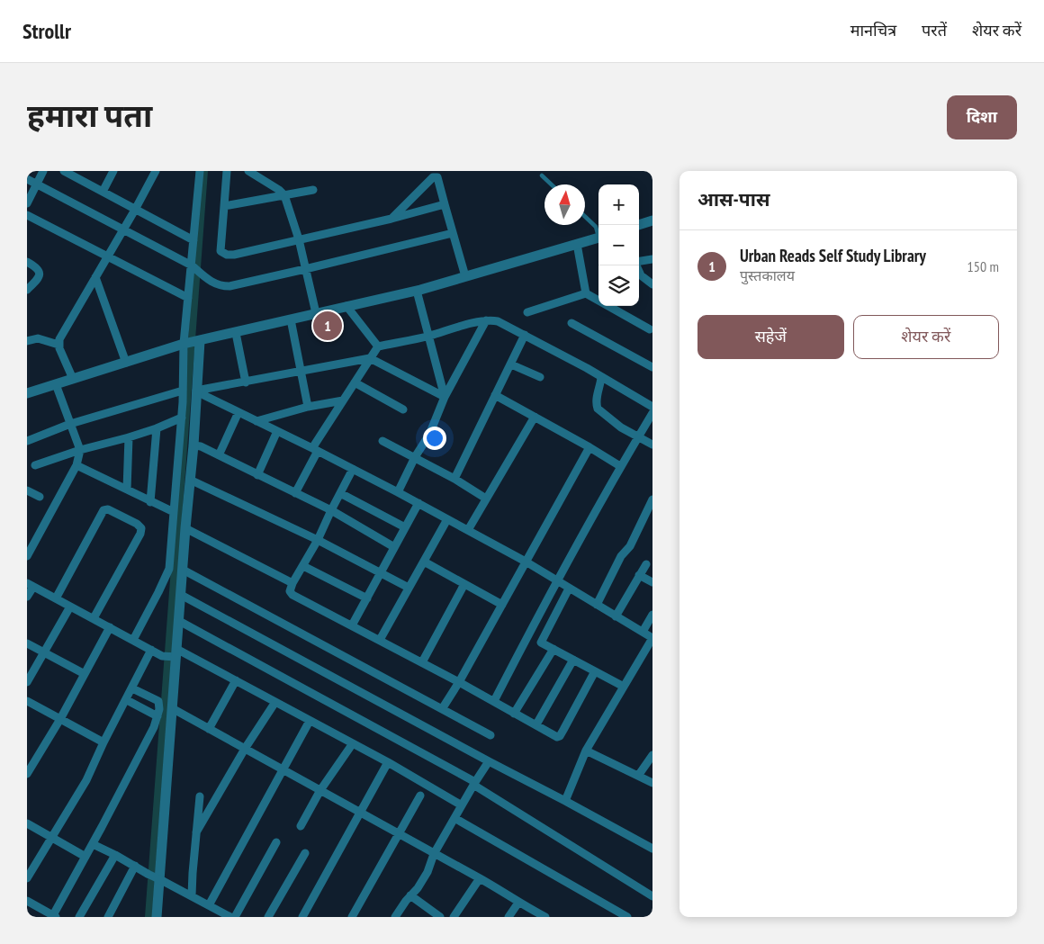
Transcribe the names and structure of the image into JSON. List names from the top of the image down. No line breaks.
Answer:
{"north":"top","page":{"header":"Strollr","nav":["मानचित्र","परतें","शेयर करें"],"title":"हमारा पता","buttons":["दिशा",["सहेजें","शेयर करें"]],"heading":"आस-पास","map_buttons":["+","−"],"list":[{"mark":"1","name":"Urban Reads Self Study Library","note":"पुस्तकालय","value":"150 m"}],"pins":"1"}}
